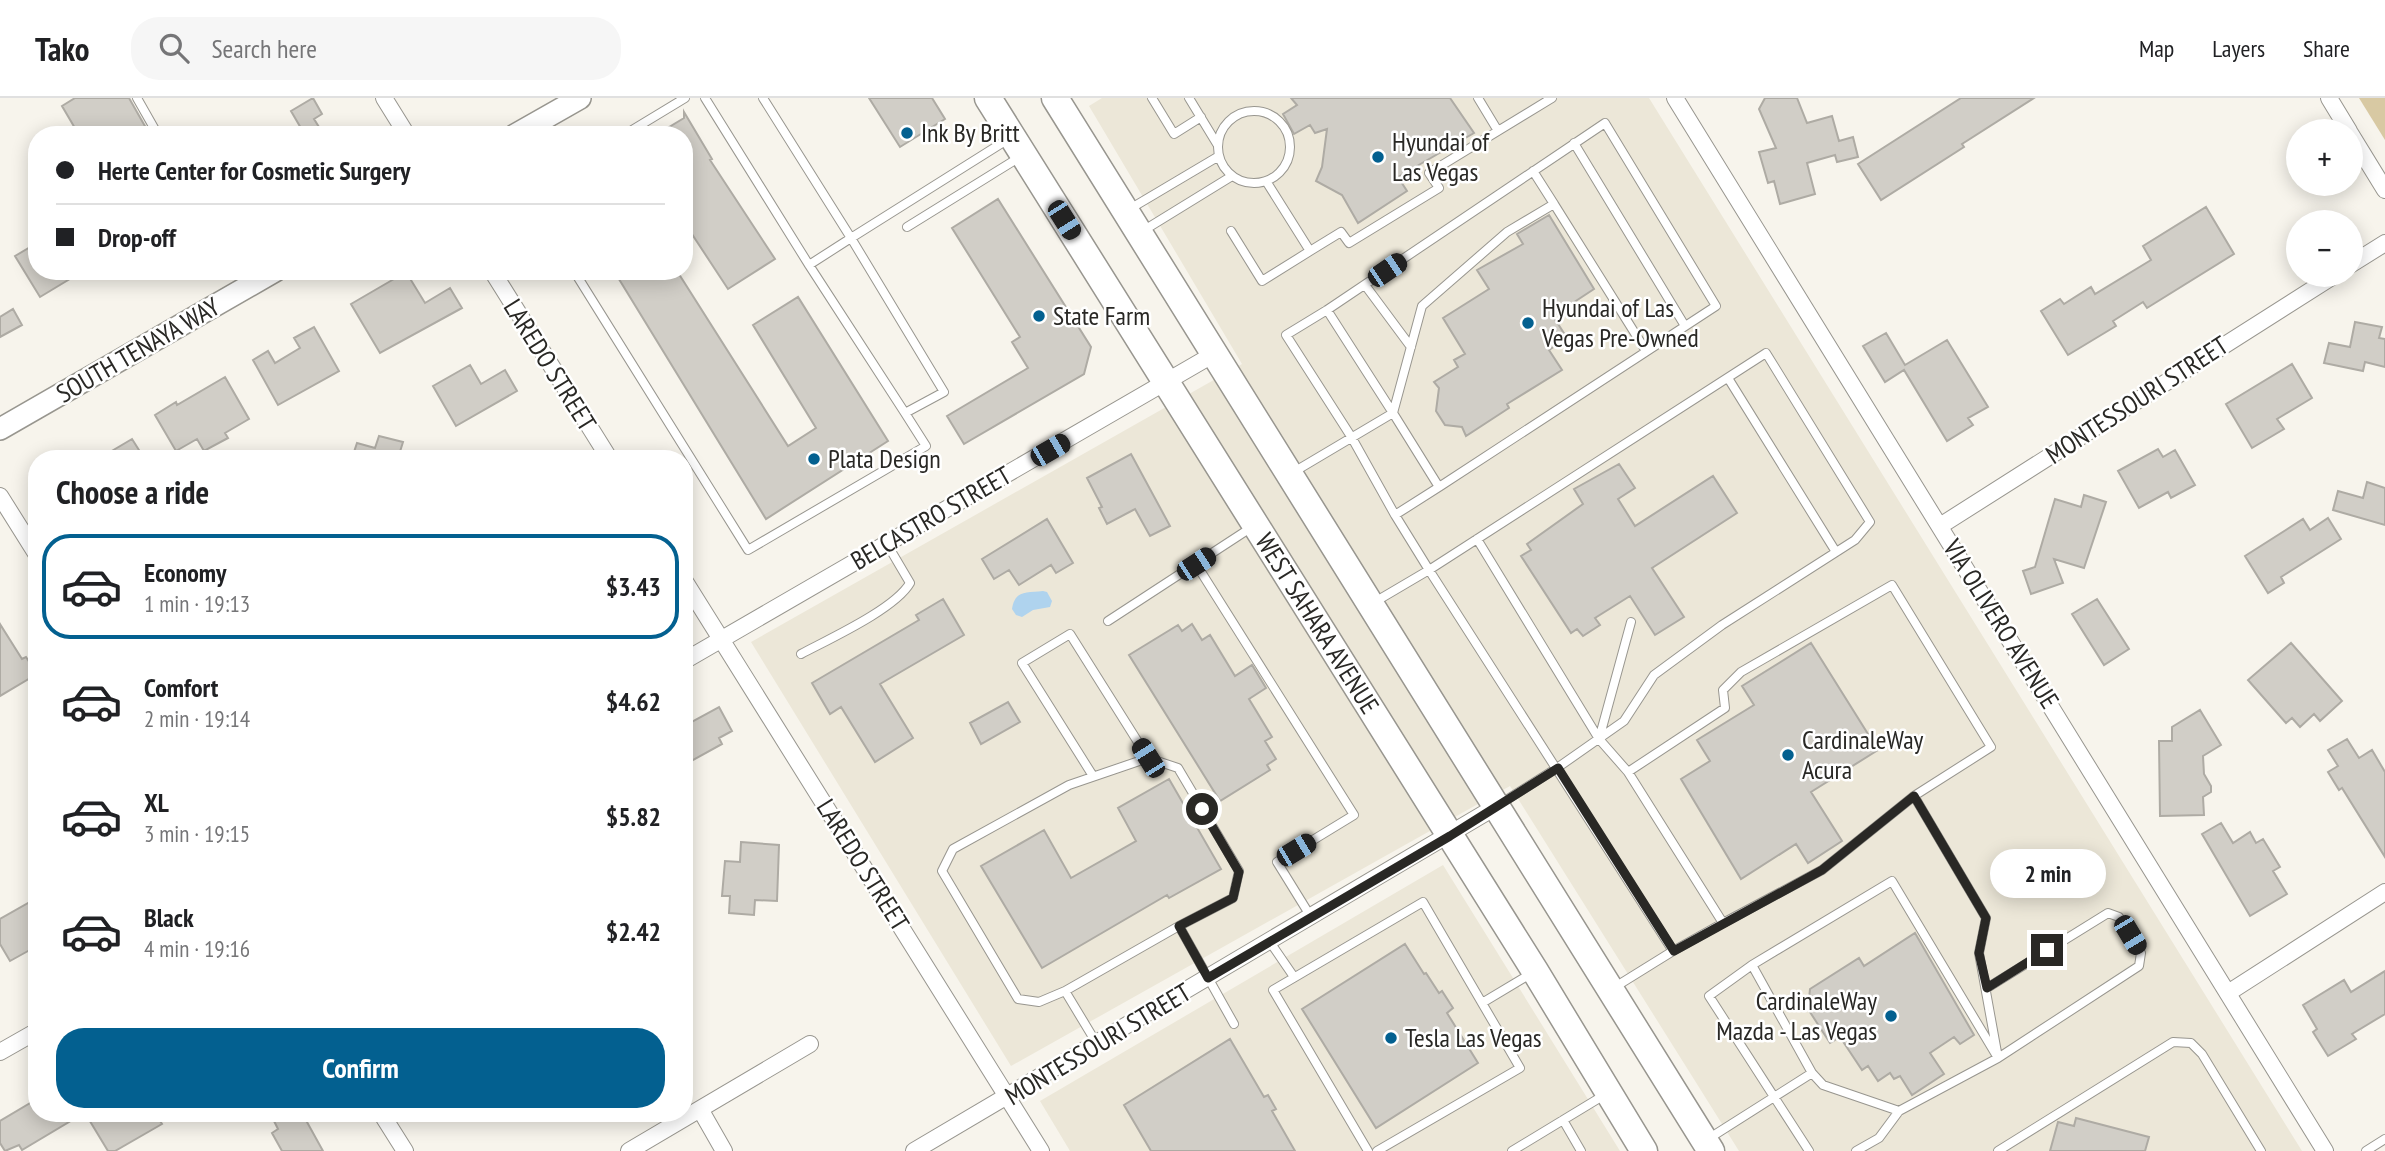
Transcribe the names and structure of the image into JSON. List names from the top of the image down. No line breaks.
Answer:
{"streets":{"main road":["WEST SAHARA AVENUE"],"street":["SOUTH TENAYA WAY","LAREDO STREET","MONTESSOURI STREET","BELCASTRO STREET","VIA OLIVERO AVENUE"]},"crossings":[["LAREDO STREET","MONTESSOURI STREET"],["LAREDO STREET","BELCASTRO STREET"],["MONTESSOURI STREET","WEST SAHARA AVENUE"],["MONTESSOURI STREET","VIA OLIVERO AVENUE"],["BELCASTRO STREET","WEST SAHARA AVENUE"]],"places":["Ink By Britt","Hyundai of Las Vegas","State Farm","Hyundai of Las Vegas Pre-Owned","Plata Design","CardinaleWay Acura","CardinaleWay Mazda - Las Vegas","Tesla Las Vegas"],"page":{"header":"Tako","search":"Search here","nav":["Map","Layers","Share"],"map_buttons":["+","−"],"banner":["Herte Center for Cosmetic Surgery","Drop-off"],"heading":"Choose a ride","list":[{"name":"Economy","note":"1 min · 19:13","value":"$3.43"},{"name":"Comfort","note":"2 min · 19:14","value":"$4.62"},{"name":"XL","note":"3 min · 19:15","value":"$5.82"},{"name":"Black","note":"4 min · 19:16","value":"$2.42"}],"bubble":"2 min","buttons":"Confirm"}}
